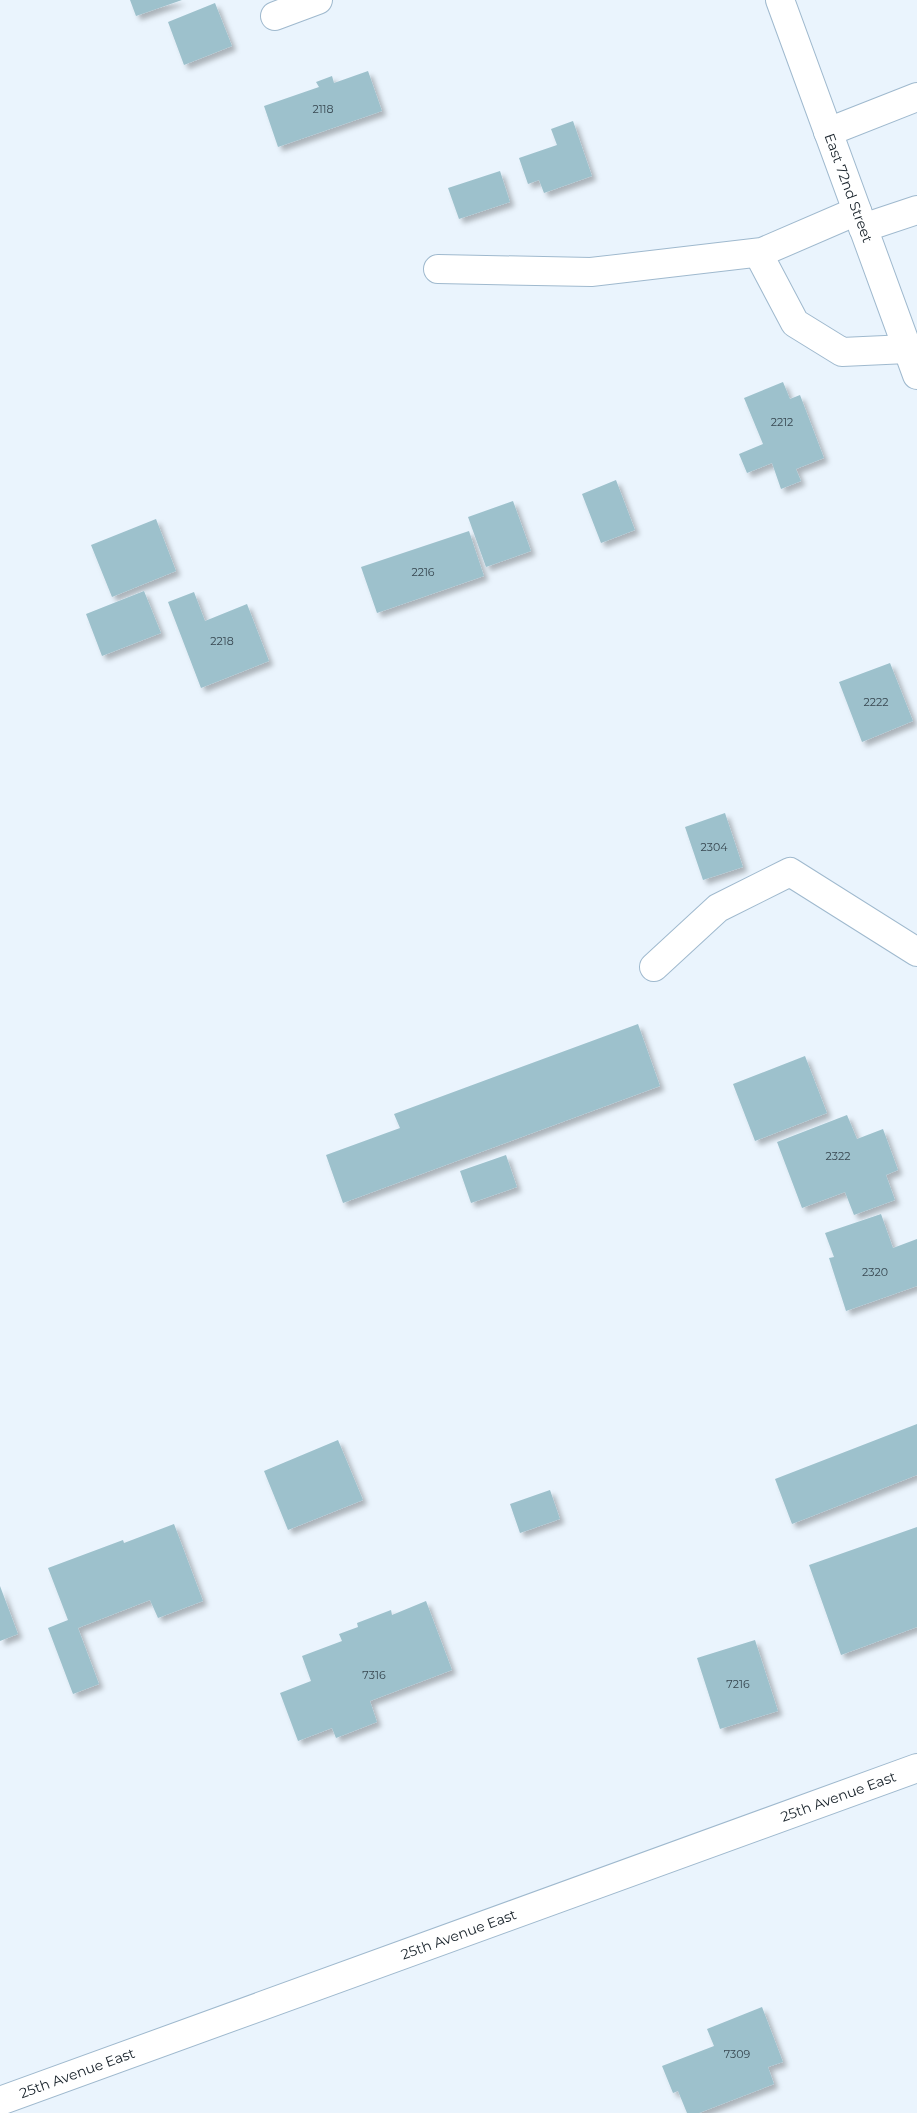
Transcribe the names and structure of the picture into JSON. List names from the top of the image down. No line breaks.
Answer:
{"streets":{"street":["East 72nd Street","25th Avenue East"]},"house_numbers":["2118","2212","2216","2218","2222","2304","2322","2320","7316","7216","7309"]}
